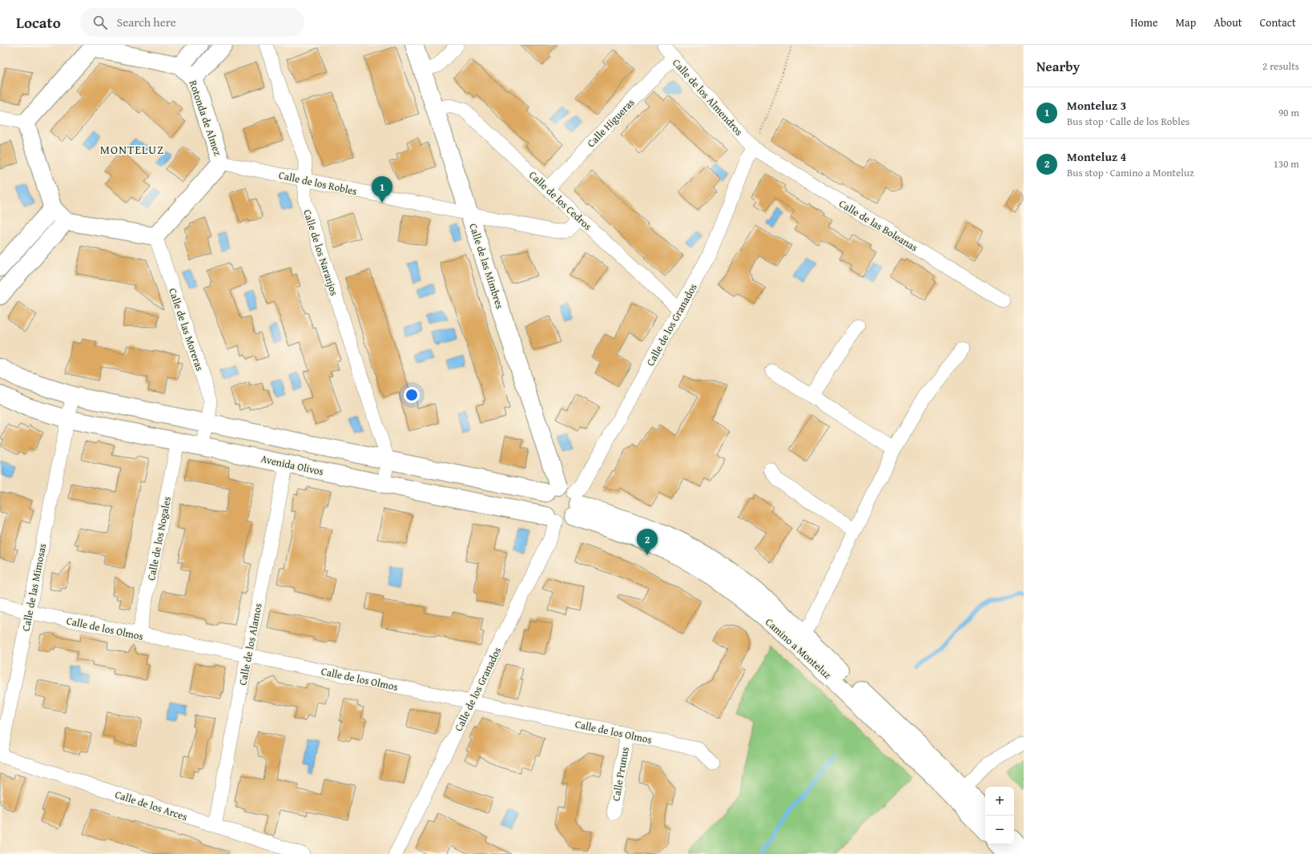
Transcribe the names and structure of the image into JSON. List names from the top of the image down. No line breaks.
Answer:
{"streets":{"street":["Calle de los Almendros","Rotonda de Almez","Calle Higueras","Calle de los Robles","Calle de los Cedros","Calle de las Boleanas","Calle de los Naranjos","Calle de las Mimbres","Calle de los Granados","Calle de las Moreras","Avenida Olivos","Calle de los Nogales","Calle de las Mimosas","Calle de los Olmos","Calle de los Alamos","Camino a Monteluz","Calle Prunus","Calle de los Arces"]},"crossings":[["Calle de los Almendros","Calle Higueras"],["Calle de los Almendros","Calle de las Boleanas"],["Calle de los Almendros","Calle de los Granados"],["Rotonda de Almez","Calle de los Robles"],["Rotonda de Almez","Calle de las Moreras"],["Calle Higueras","Calle de los Cedros"],["Calle de los Robles","Calle de los Cedros"],["Calle de los Robles","Calle de los Naranjos"],["Calle de los Robles","Calle de las Mimbres"],["Calle de los Cedros","Calle de las Mimbres"],["Calle de los Cedros","Calle de los Granados"],["Calle de las Boleanas","Calle de los Granados"],["Calle de las Mimbres","Calle de los Granados"],["Calle de las Mimbres","Camino a Monteluz"],["Calle de los Granados","Avenida Olivos"],["Calle de los Granados","Calle de los Olmos"],["Calle de los Granados","Camino a Monteluz"],["Avenida Olivos","Calle de los Nogales"],["Avenida Olivos","Calle de las Mimosas"],["Avenida Olivos","Calle de los Alamos"],["Calle de los Nogales","Calle de los Olmos"],["Calle de las Mimosas","Calle de los Olmos"],["Calle de las Mimosas","Calle de los Arces"],["Calle de los Olmos","Calle de los Alamos"],["Calle de los Olmos","Calle Prunus"],["Calle de los Alamos","Calle de los Arces"]],"districts":["MONTELUZ"],"page":{"header":"Locato","search":"Search here","nav":["Home","Map","About","Contact"],"heading":["Nearby","2 results"],"list":[{"mark":"1","name":"Monteluz 3","note":"Bus stop · Calle de los Robles","value":"90 m"},{"mark":"2","name":"Monteluz 4","note":"Bus stop · Camino a Monteluz","value":"130 m"}],"pins":["1","2"],"map_buttons":["+","−"]}}
